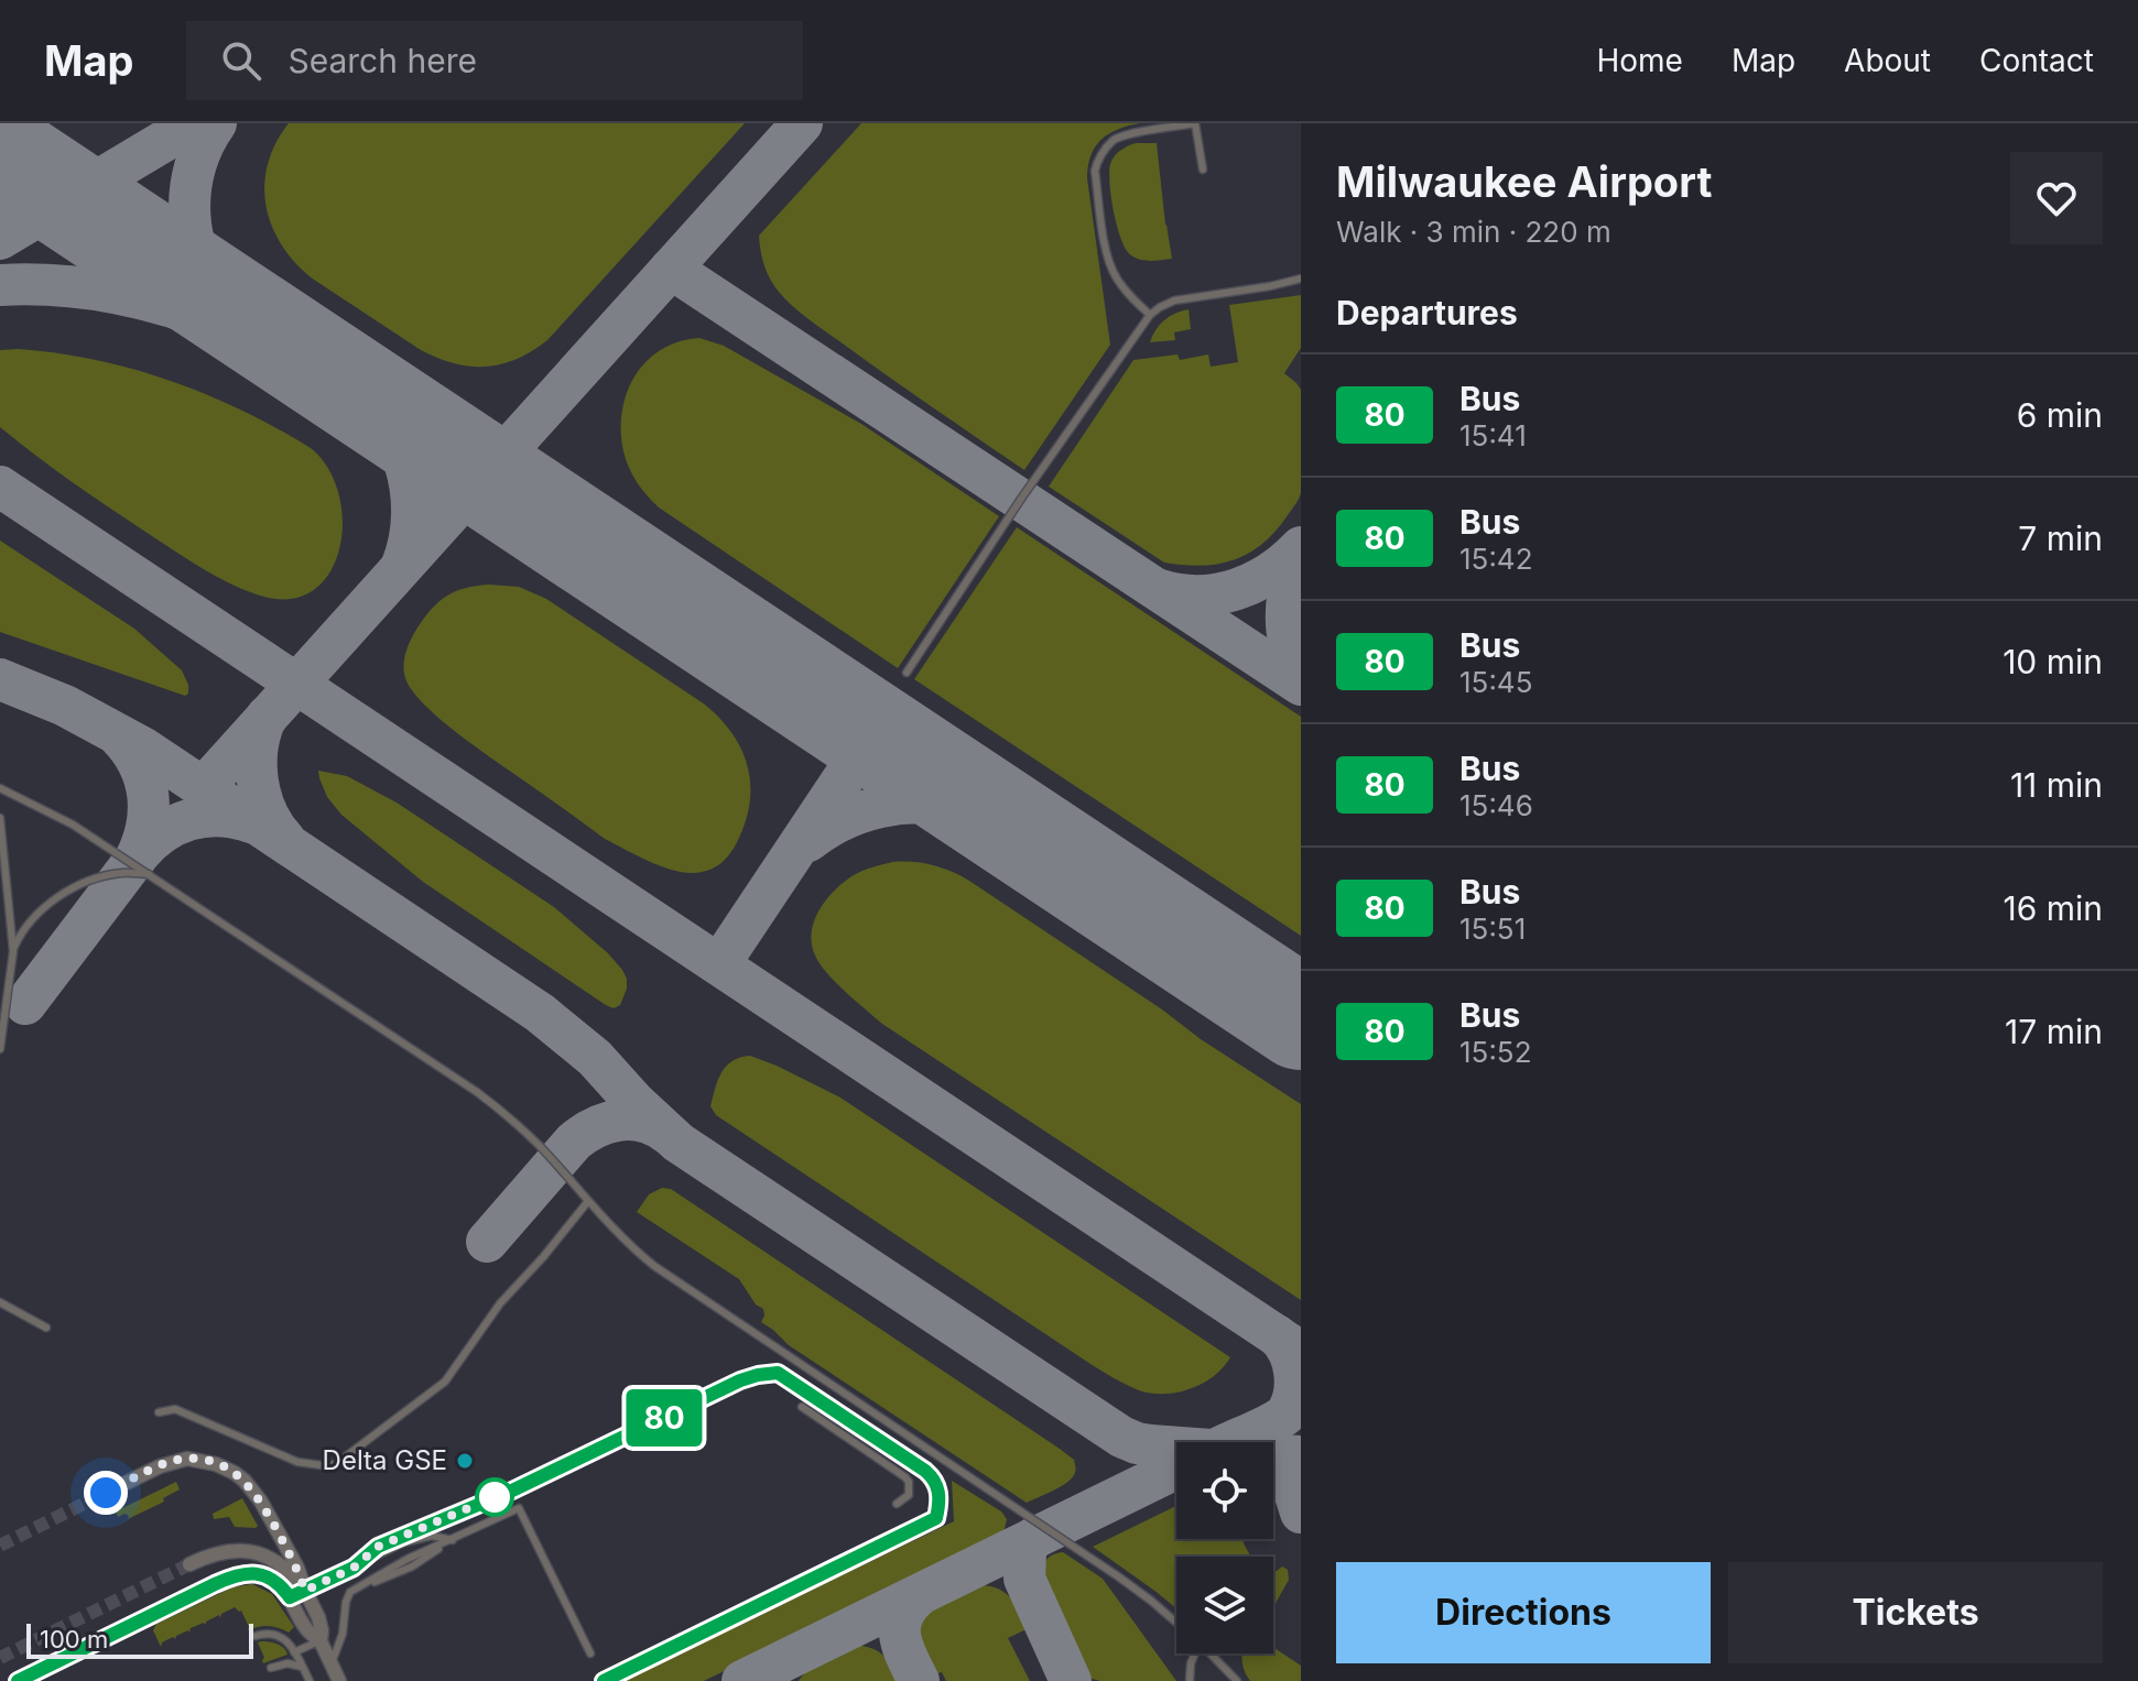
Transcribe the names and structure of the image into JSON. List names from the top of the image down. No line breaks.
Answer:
{"places":["Delta GSE"],"lines":["bus line 80"],"scale_bar":"100 m","page":{"header":"Map","search":"Search here","nav":["Home","Map","About","Contact"],"on_map":"80","heading":[["Milwaukee Airport","Walk · 3 min · 220 m"],"Departures"],"list":[{"mark":"80","name":"Bus","note":"15:41","value":"6 min"},{"mark":"80","name":"Bus","note":"15:42","value":"7 min"},{"mark":"80","name":"Bus","note":"15:45","value":"10 min"},{"mark":"80","name":"Bus","note":"15:46","value":"11 min"},{"mark":"80","name":"Bus","note":"15:51","value":"16 min"},{"mark":"80","name":"Bus","note":"15:52","value":"17 min"}],"buttons":["Directions","Tickets"],"scale":"100 m"}}
